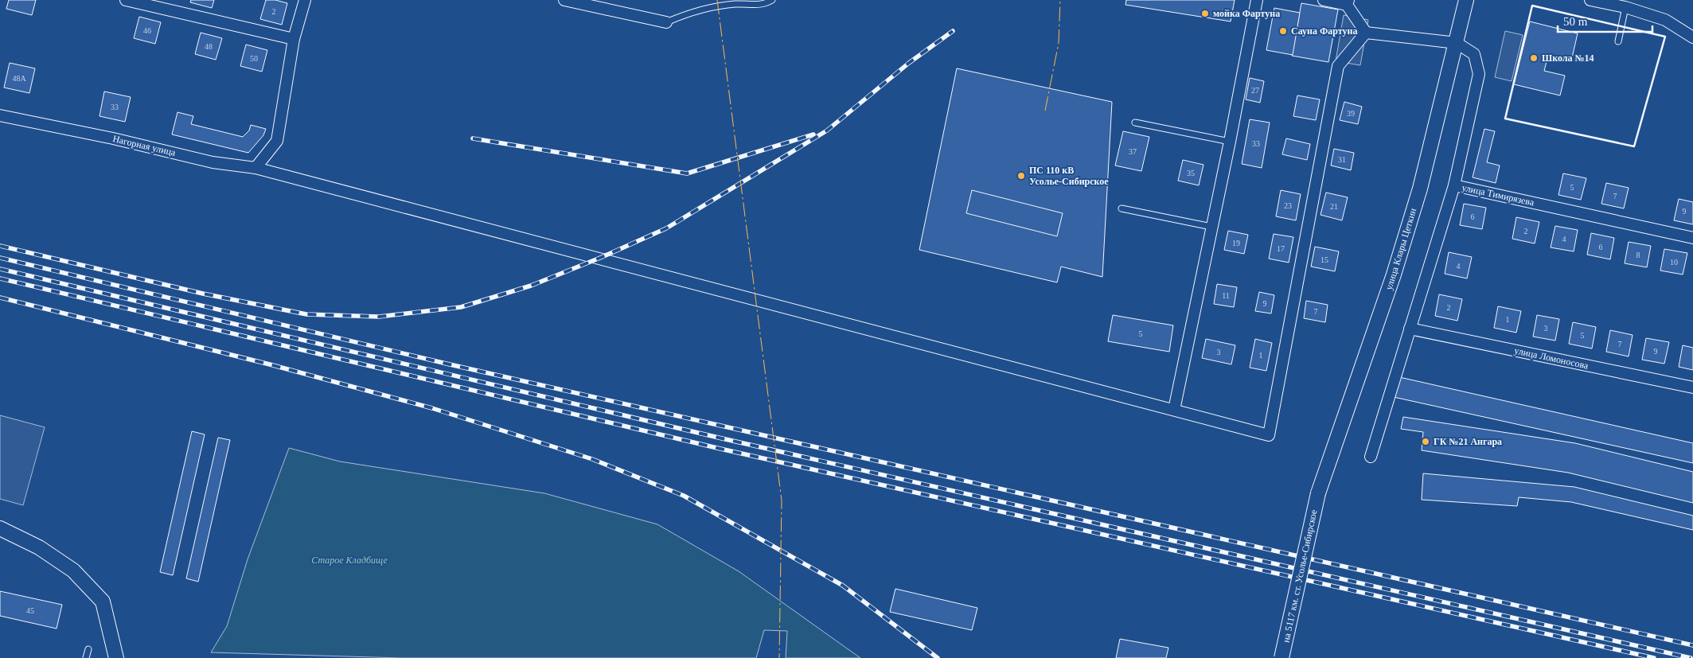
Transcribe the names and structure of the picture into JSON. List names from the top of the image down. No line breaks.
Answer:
{"streets":{"street":["Нагорная улица","улица Тимирязева","улица Клары Цеткин","улица Ломоносова","на 5117 км. ст. Усолье-Сибирское"]},"crossings":[["улица Тимирязева","улица Клары Цеткин"],["улица Клары Цеткин","на 5117 км. ст. Усолье-Сибирское"]],"parks":["Старое Кладбище"],"places":["мойка Фартуна","Сауна Фартуна","Школа №14","ПС 110 кВ Усолье-Сибирское","ГК №21 Ангара"],"house_numbers":["2","46","48","50","48А","27","33","39","33","37","31","35","5","7","23","21","9","6","2","4","19","6","17","8","15","10","4","11","9","2","7","1","3","5","5","7","9","3","1","45"],"scale_bar":"50 m"}
